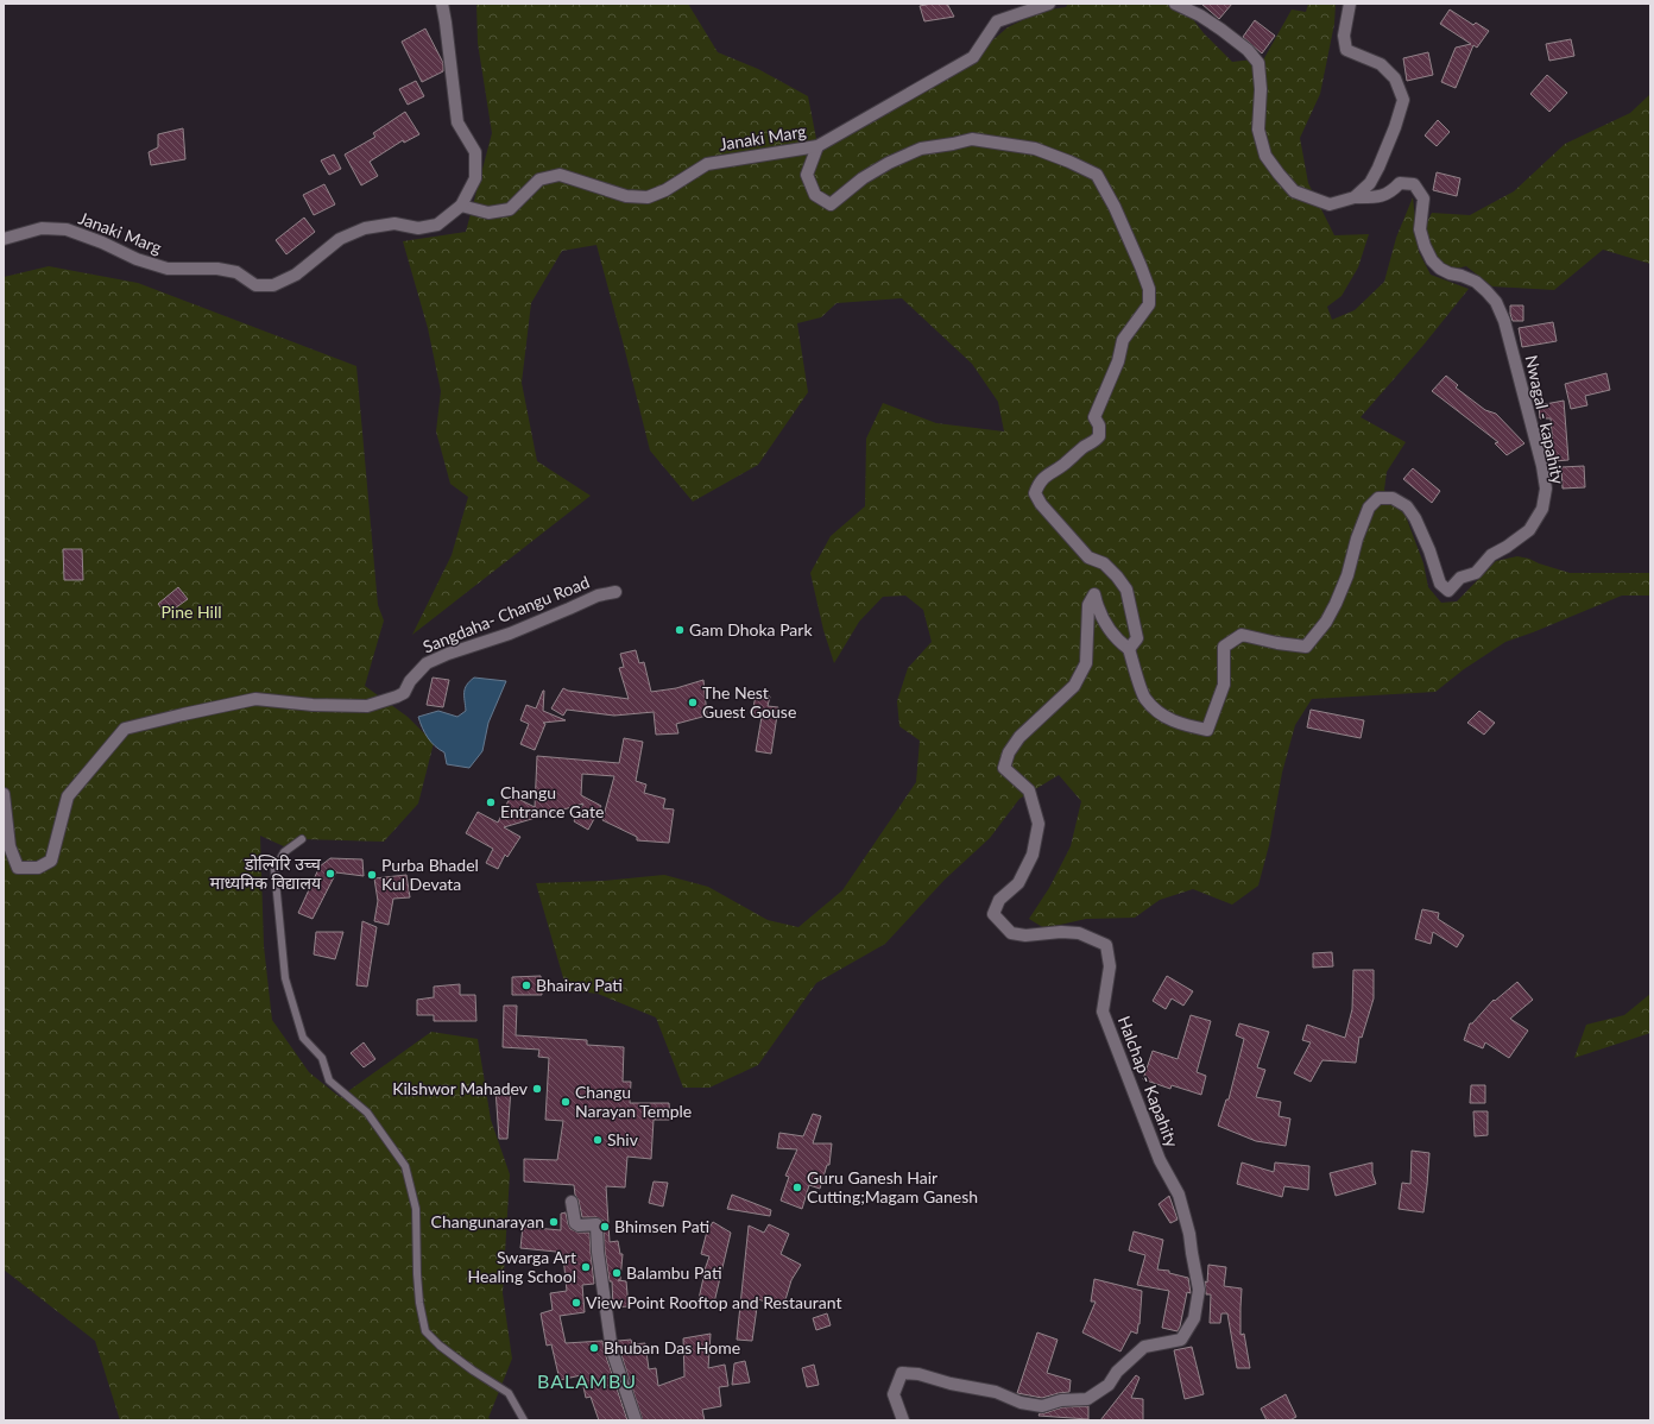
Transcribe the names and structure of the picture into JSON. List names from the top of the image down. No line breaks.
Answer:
{"streets":{"street":["Janaki Marg","Nwagal - kapahity","Sangdaha- Changu Road","Halchap - Kapahity"]},"crossings":[["Nwagal - kapahity","Halchap - Kapahity"]],"districts":["BALAMBU"],"parks":["Pine Hill"],"places":["Gam Dhoka Park","The Nest Guest Gouse","Changu Entrance Gate","डोल्गिरि उच्च माध्यमिक विद्यालय","Purba Bhadel Kul Devata","Bhairav Pati","Kilshwor Mahadev","Changu Narayan Temple","Shiv","Guru Ganesh Hair Cutting;Magam Ganesh","Changunarayan","Bhimsen Pati","Swarga Art Healing School","Balambu Pati","View Point Rooftop and Restaurant","Bhuban Das Home"]}
